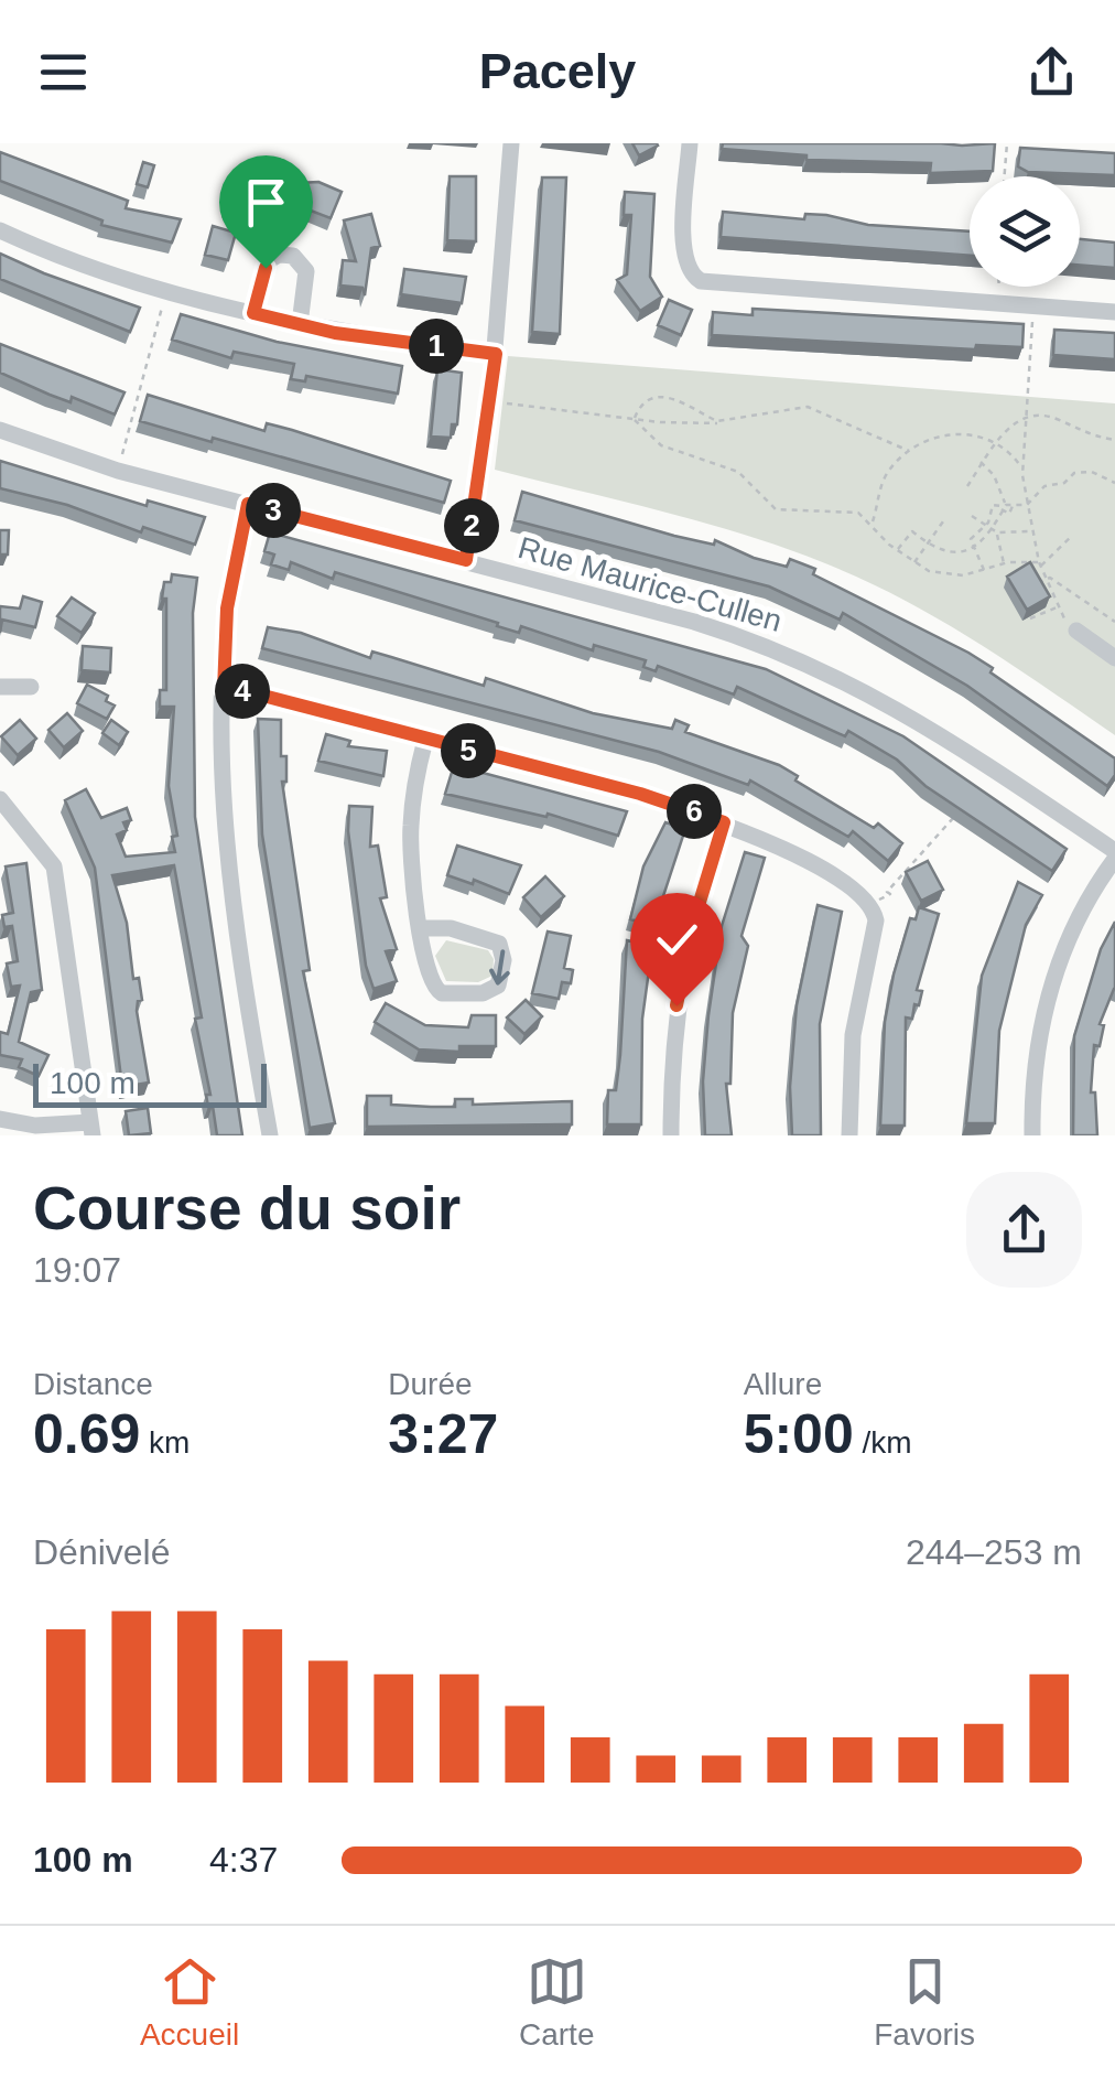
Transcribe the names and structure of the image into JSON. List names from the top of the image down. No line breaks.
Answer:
{"streets":{"street":["Rue Maurice-Cullen"]},"scale_bar":"100 m","page":{"header":"Pacely","pins":["1","3","2","4","5","6"],"scale":"100 m","heading":["Course du soir","19:07"],"stats":[["Distance","0.69 km"],["Durée","3:27"],["Allure","5:00 /km"]],"chart":["Dénivelé","244–253 m"],"list":[{"name":"100 m","note":"4:37"}],"tabs":["Accueil","Carte","Favoris"]}}
